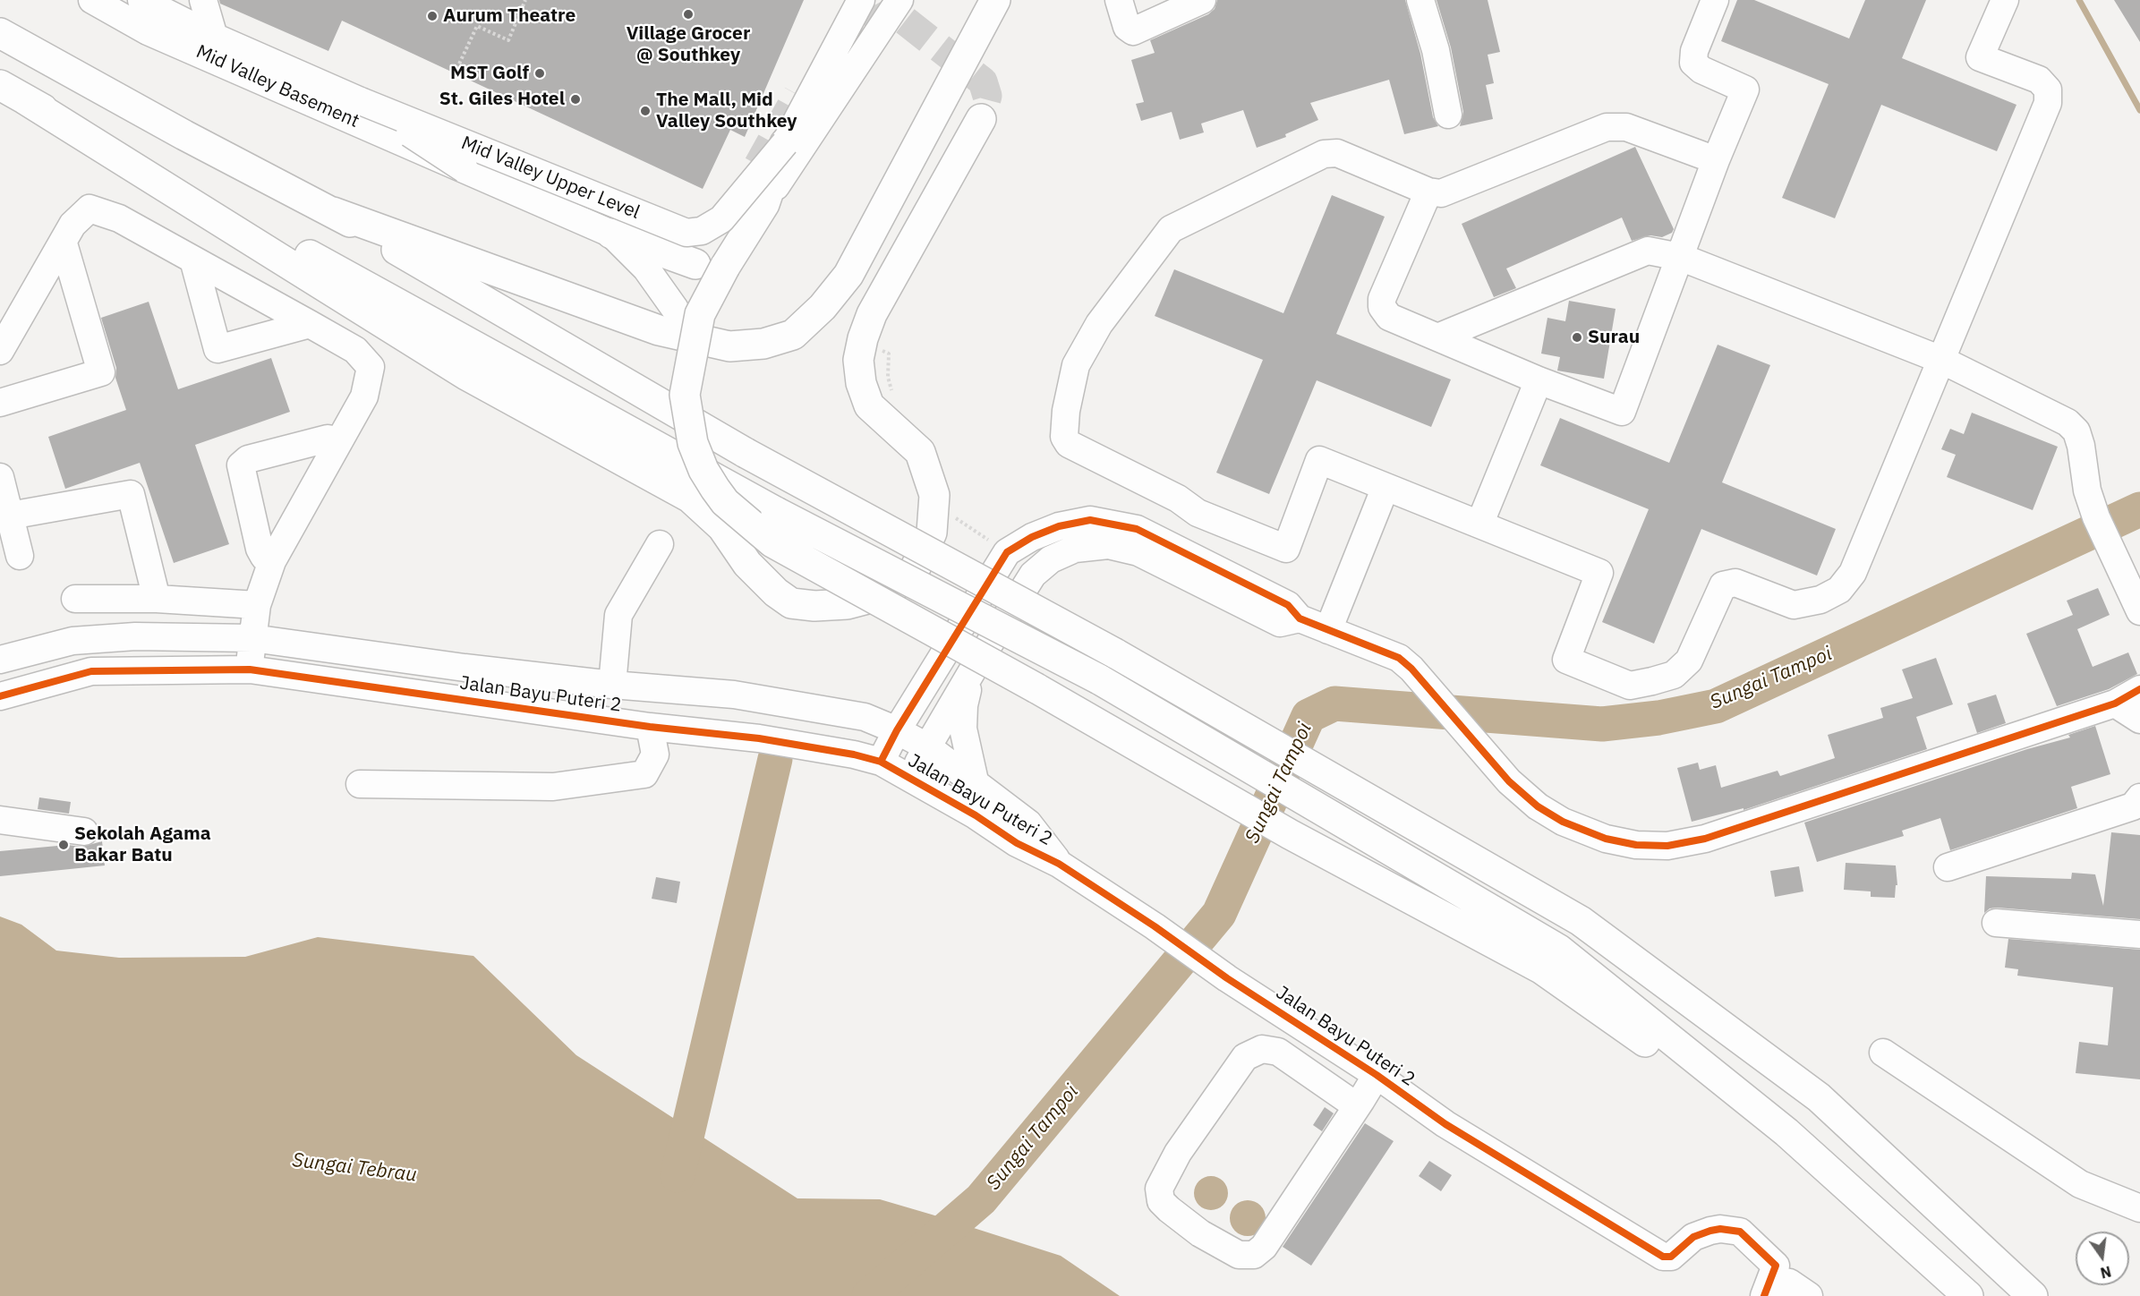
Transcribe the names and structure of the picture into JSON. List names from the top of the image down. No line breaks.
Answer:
{"streets":{"street":["Mid Valley Basement","Mid Valley Upper Level","Jalan Bayu Puteri 2"]},"water":["Sungai Tampoi","Sungai Tebrau"],"places":["Village Grocer @ Southkey","Aurum Theatre","MST Golf","St. Giles Hotel","The Mall, Mid Valley Southkey","Surau","Sekolah Agama Bakar Batu"],"north":"bottom"}
